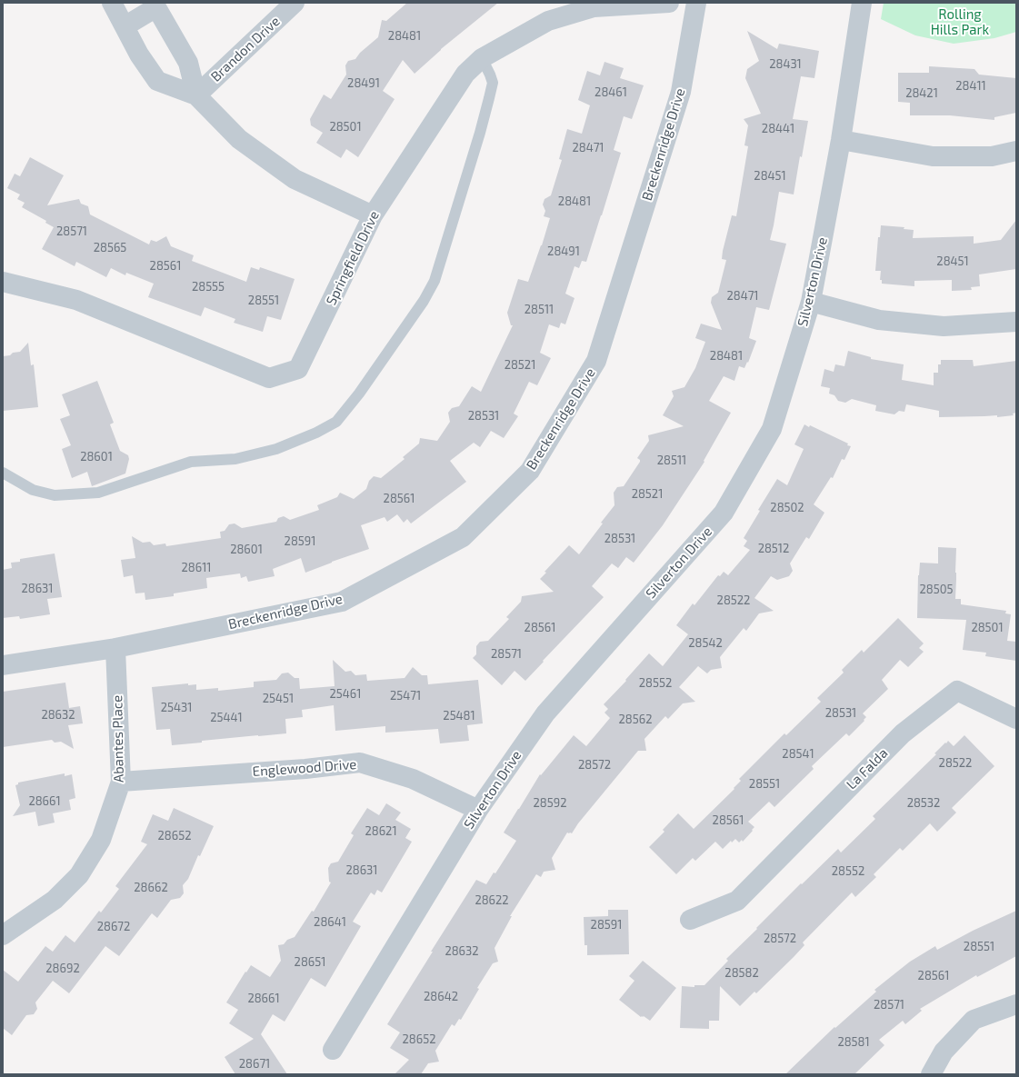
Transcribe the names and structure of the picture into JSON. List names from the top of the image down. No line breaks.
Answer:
{"streets":{"street":["Brandon Drive","Breckenridge Drive","Springfield Drive","Silverton Drive","Abantes Place","Englewood Drive","La Falda"]},"crossings":[["Breckenridge Drive","Abantes Place"],["Silverton Drive","Englewood Drive"],["Abantes Place","Englewood Drive"]],"parks":["Rolling Hills Park"],"house_numbers":["28481","28431","28491","28411","28461","28421","28501","28441","28471","28451","28481","28571","28565","28491","28451","28561","28555","28471","28551","28511","28481","28521","28531","28601","28511","28521","28561","28502","28531","28591","28512","28601","28611","28631","28505","28522","28561","28501","28542","28571","28552","25461","25471","25451","25431","28531","28632","25481","25441","28562","28541","28522","28572","28551","28661","28592","28532","28561","28621","28652","28631","28552","28662","28622","28641","28591","28672","28572","28551","28632","28651","28692","28582","28561","28642","28661","28571","28652","28581","28671"]}
